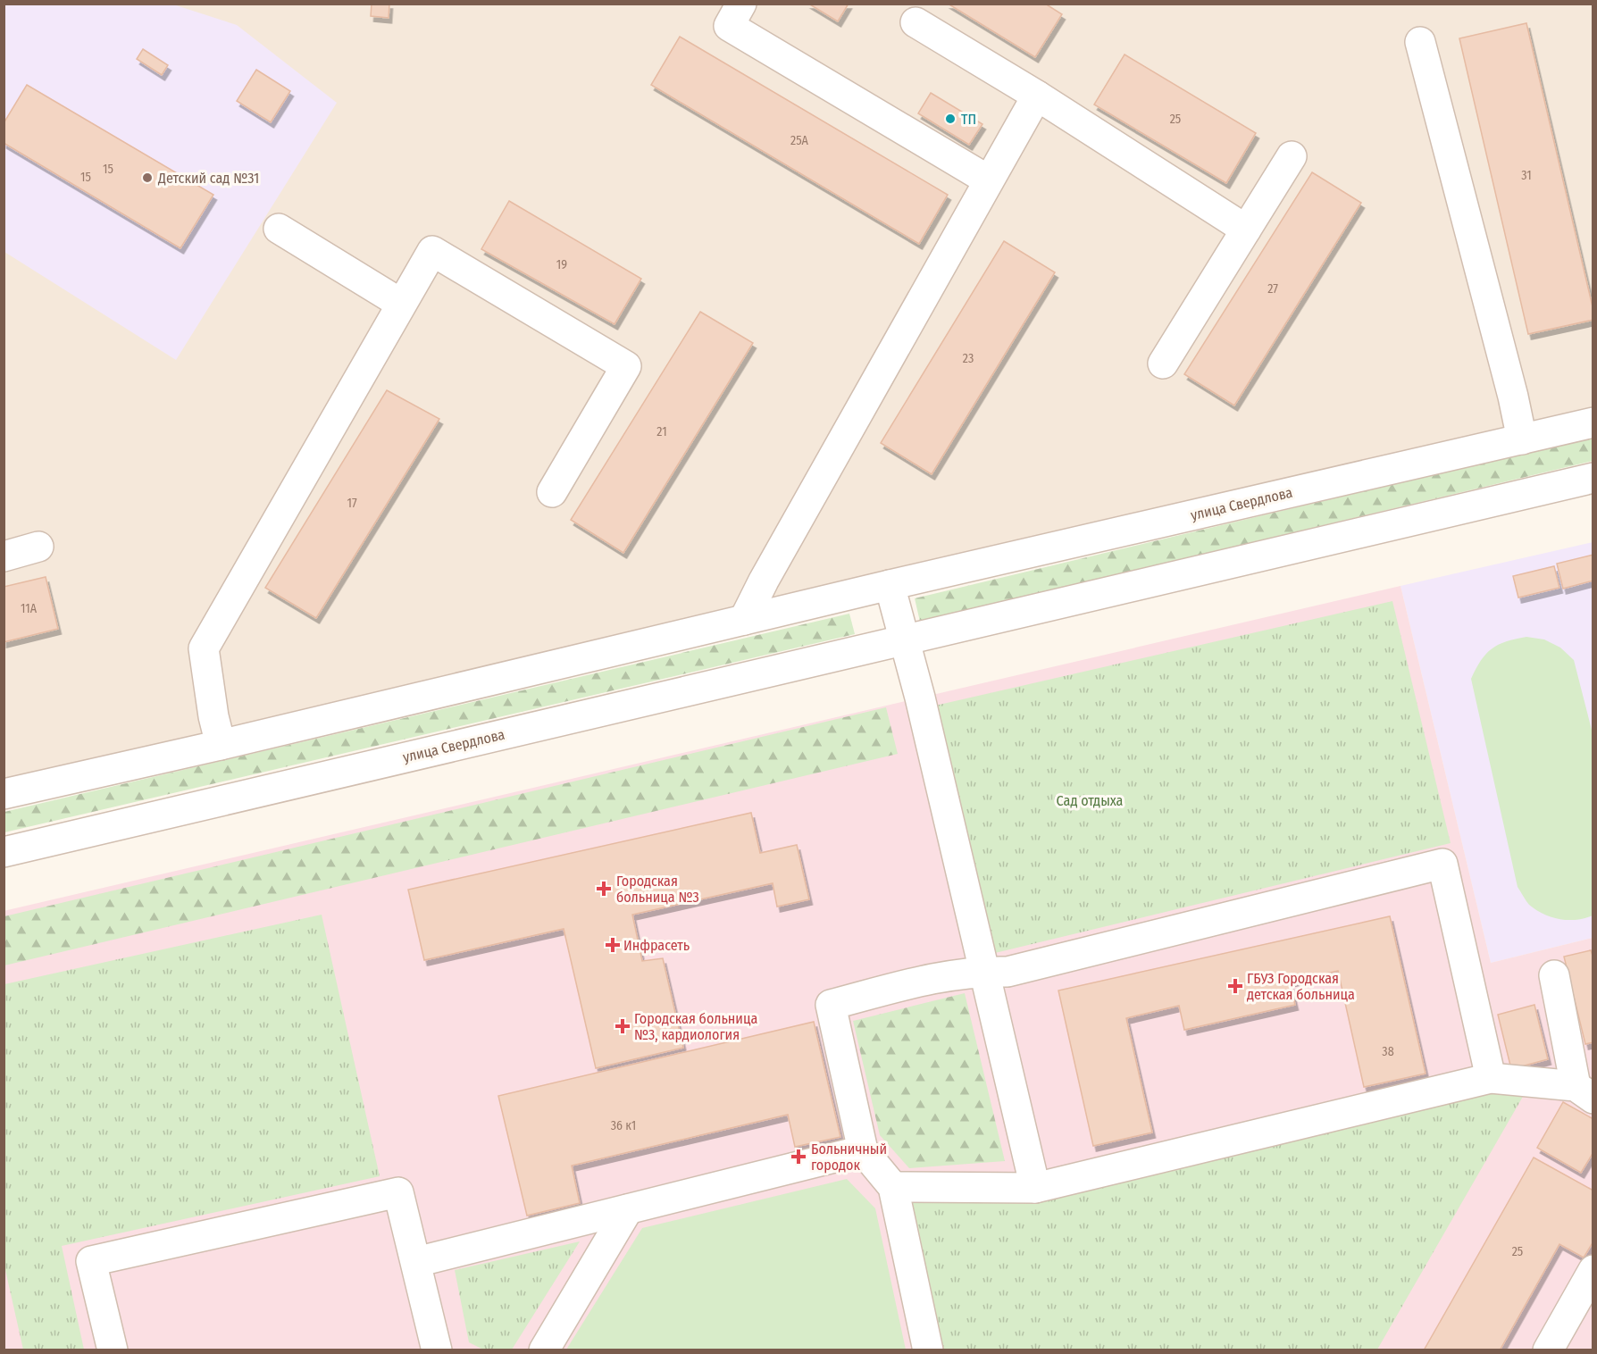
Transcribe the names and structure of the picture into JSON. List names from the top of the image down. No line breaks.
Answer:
{"streets":{"street":["улица Свердлова"]},"parks":["Сад отдыха"],"places":{"other":["ТП","Детский сад №31"],"health":["Городская больница №3","Инфрасеть","ГБУЗ Городская детская больница","Городская больница №3, кардиология","Больничный городок"]},"house_numbers":["25","25А","15","31","15","19","27","23","21","17","11А","38","36 к1","25"]}
